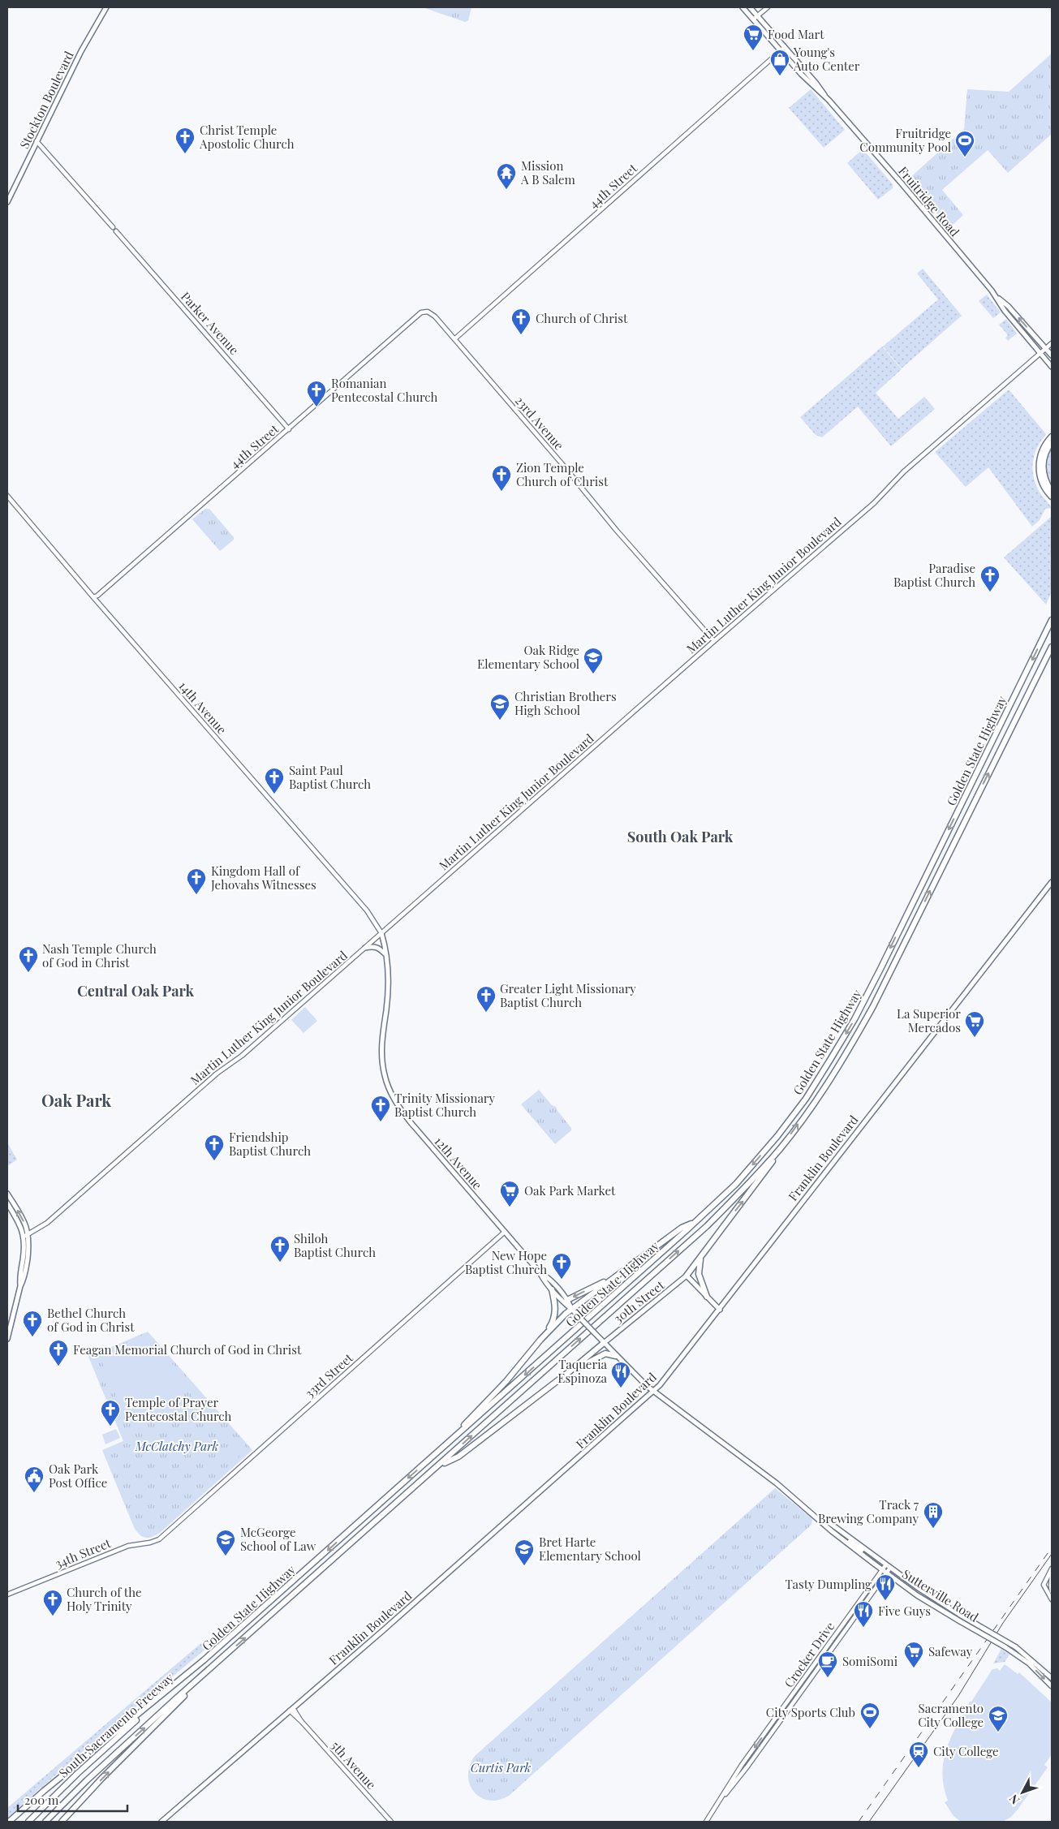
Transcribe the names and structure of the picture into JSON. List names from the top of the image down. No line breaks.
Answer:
{"streets":{"highway":["Golden State Highway","South Sacramento Freeway"],"main road":["Stockton Boulevard","Fruitridge Road","Franklin Boulevard","12th Avenue","30th Street","Sutterville Road"],"street":["44th Street","Parker Avenue","23rd Avenue","Martin Luther King Junior Boulevard","14th Avenue","33rd Street","34th Street","Crocker Drive","5th Avenue"]},"crossings":[["44th Street","Fruitridge Road"],["44th Street","Parker Avenue"],["44th Street","23rd Avenue"],["44th Street","14th Avenue"],["Fruitridge Road","Martin Luther King Junior Boulevard"],["23rd Avenue","Martin Luther King Junior Boulevard"],["Martin Luther King Junior Boulevard","14th Avenue"],["Martin Luther King Junior Boulevard","12th Avenue"],["14th Avenue","12th Avenue"],["Golden State Highway","South Sacramento Freeway"],["Franklin Boulevard","12th Avenue"],["Franklin Boulevard","Sutterville Road"],["Franklin Boulevard","5th Avenue"],["12th Avenue","30th Street"],["12th Avenue","33rd Street"],["12th Avenue","Sutterville Road"],["33rd Street","34th Street"],["Sutterville Road","Crocker Drive"]],"districts":["South Oak Park","Central Oak Park","Oak Park"],"parks":["McClatchy Park","Curtis Park"],"places":{"supermarket":["Food Mart","La Superior Mercados","Oak Park Market","Safeway"],"shop":["Young's Auto Center"],"church":["Christ Temple Apostolic Church","Church of Christ","Romanian Pentecostal Church","Zion Temple Church of Christ","Paradise Baptist Church","Saint Paul Baptist Church","Kingdom Hall of Jehovahs Witnesses","Nash Temple Church of God in Christ","Greater Light Missionary Baptist Church","Trinity Missionary Baptist Church","Friendship Baptist Church","Shiloh Baptist Church","New Hope Baptist Church","Bethel Church of God in Christ","Feagan Memorial Church of God in Christ","Temple of Prayer Pentecostal Church","Church of the Holy Trinity"],"sports":["Fruitridge Community Pool","City Sports Club"],"temple":["Mission A B Salem"],"school or university":["Oak Ridge Elementary School","Christian Brothers High School","McGeorge School of Law","Bret Harte Elementary School","Sacramento City College"],"restaurant":["Taqueria Espinoza","Tasty Dumpling","Five Guys"],"public building":["Oak Park Post Office"],"building":["Track 7 Brewing Company"],"cafe":["SomiSomi"],"station":["City College"]},"scale_bar":"200 m","north":"bottom left"}
